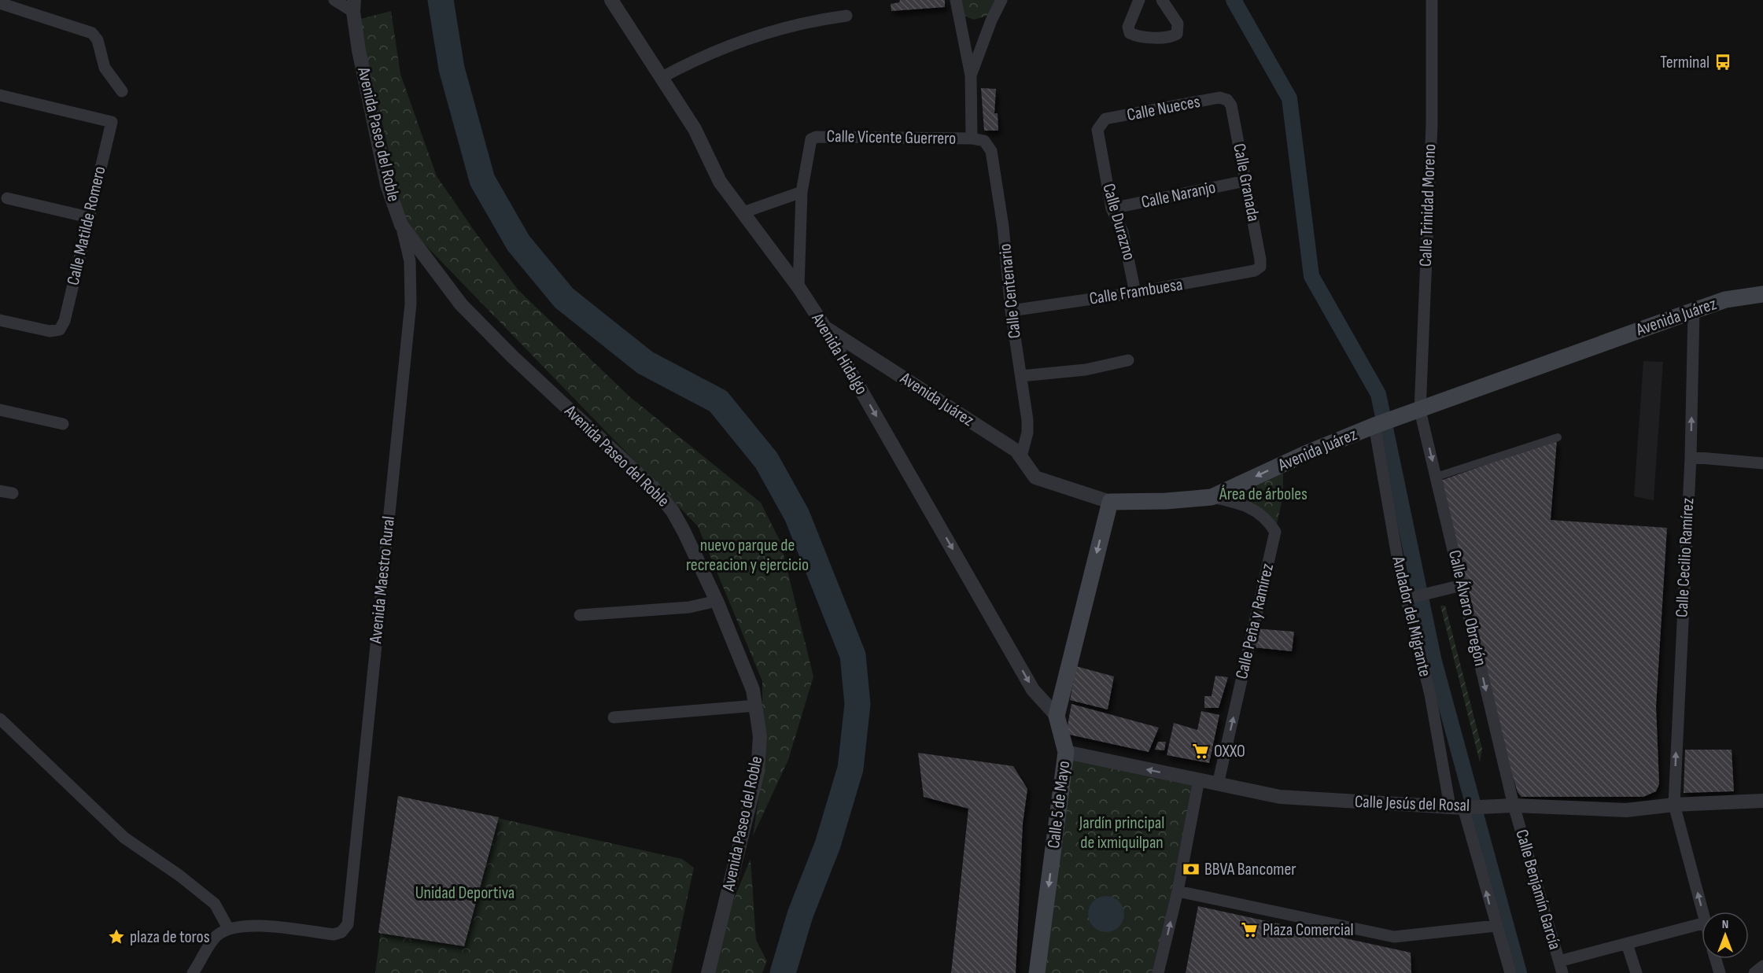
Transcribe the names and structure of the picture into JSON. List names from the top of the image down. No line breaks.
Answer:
{"streets":{"main road":["Avenida Juárez","Calle 5 de Mayo"],"street":["Calle Nueces","Avenida Paseo del Roble","Calle Vicente Guerrero","Calle Granada","Calle Naranjo","Calle Trinidad Moreno","Calle Durazno","Calle Matilde Romero","Calle Centenario","Calle Frambuesa","Avenida Hidalgo","Calle Cecilio Ramírez","Avenida Maestro Rural","Calle Álvaro Obregón","Andador del Migrante","Calle Peña y Ramírez","Calle Jesús del Rosal","Calle Benjamín García"]},"crossings":[["Calle Nueces","Calle Granada"],["Calle Nueces","Calle Durazno"],["Avenida Paseo del Roble","Avenida Maestro Rural"],["Calle Vicente Guerrero","Calle Centenario"],["Calle Granada","Calle Naranjo"],["Calle Granada","Calle Frambuesa"],["Calle Naranjo","Calle Durazno"],["Calle Trinidad Moreno","Avenida Juárez"],["Calle Trinidad Moreno","Calle Álvaro Obregón"],["Calle Durazno","Calle Frambuesa"],["Calle Centenario","Calle Frambuesa"],["Calle Centenario","Avenida Juárez"],["Avenida Juárez","Avenida Hidalgo"],["Avenida Juárez","Calle Cecilio Ramírez"],["Avenida Juárez","Calle Álvaro Obregón"],["Avenida Juárez","Andador del Migrante"],["Avenida Juárez","Calle Peña y Ramírez"],["Avenida Juárez","Calle 5 de Mayo"],["Avenida Hidalgo","Calle 5 de Mayo"],["Calle Cecilio Ramírez","Calle Jesús del Rosal"],["Calle Álvaro Obregón","Calle Jesús del Rosal"],["Calle Álvaro Obregón","Calle Benjamín García"],["Andador del Migrante","Calle Jesús del Rosal"],["Calle Peña y Ramírez","Calle Jesús del Rosal"],["Calle Jesús del Rosal","Calle 5 de Mayo"],["Calle Jesús del Rosal","Calle Benjamín García"]],"one_way":["Avenida Hidalgo","Calle Cecilio Ramírez","Calle Álvaro Obregón","Calle Peña y Ramírez","Calle 5 de Mayo"],"parks":["Área de árboles","nuevo parque de recreacion y ejercicio","Jardín principal de ixmiquilpan","Unidad Deportiva"],"places":{"bus stop":["Terminal"],"supermarket":["OXXO","Plaza Comercial"],"bank":["BBVA Bancomer"],"place":["plaza de toros"]},"north":"top"}
